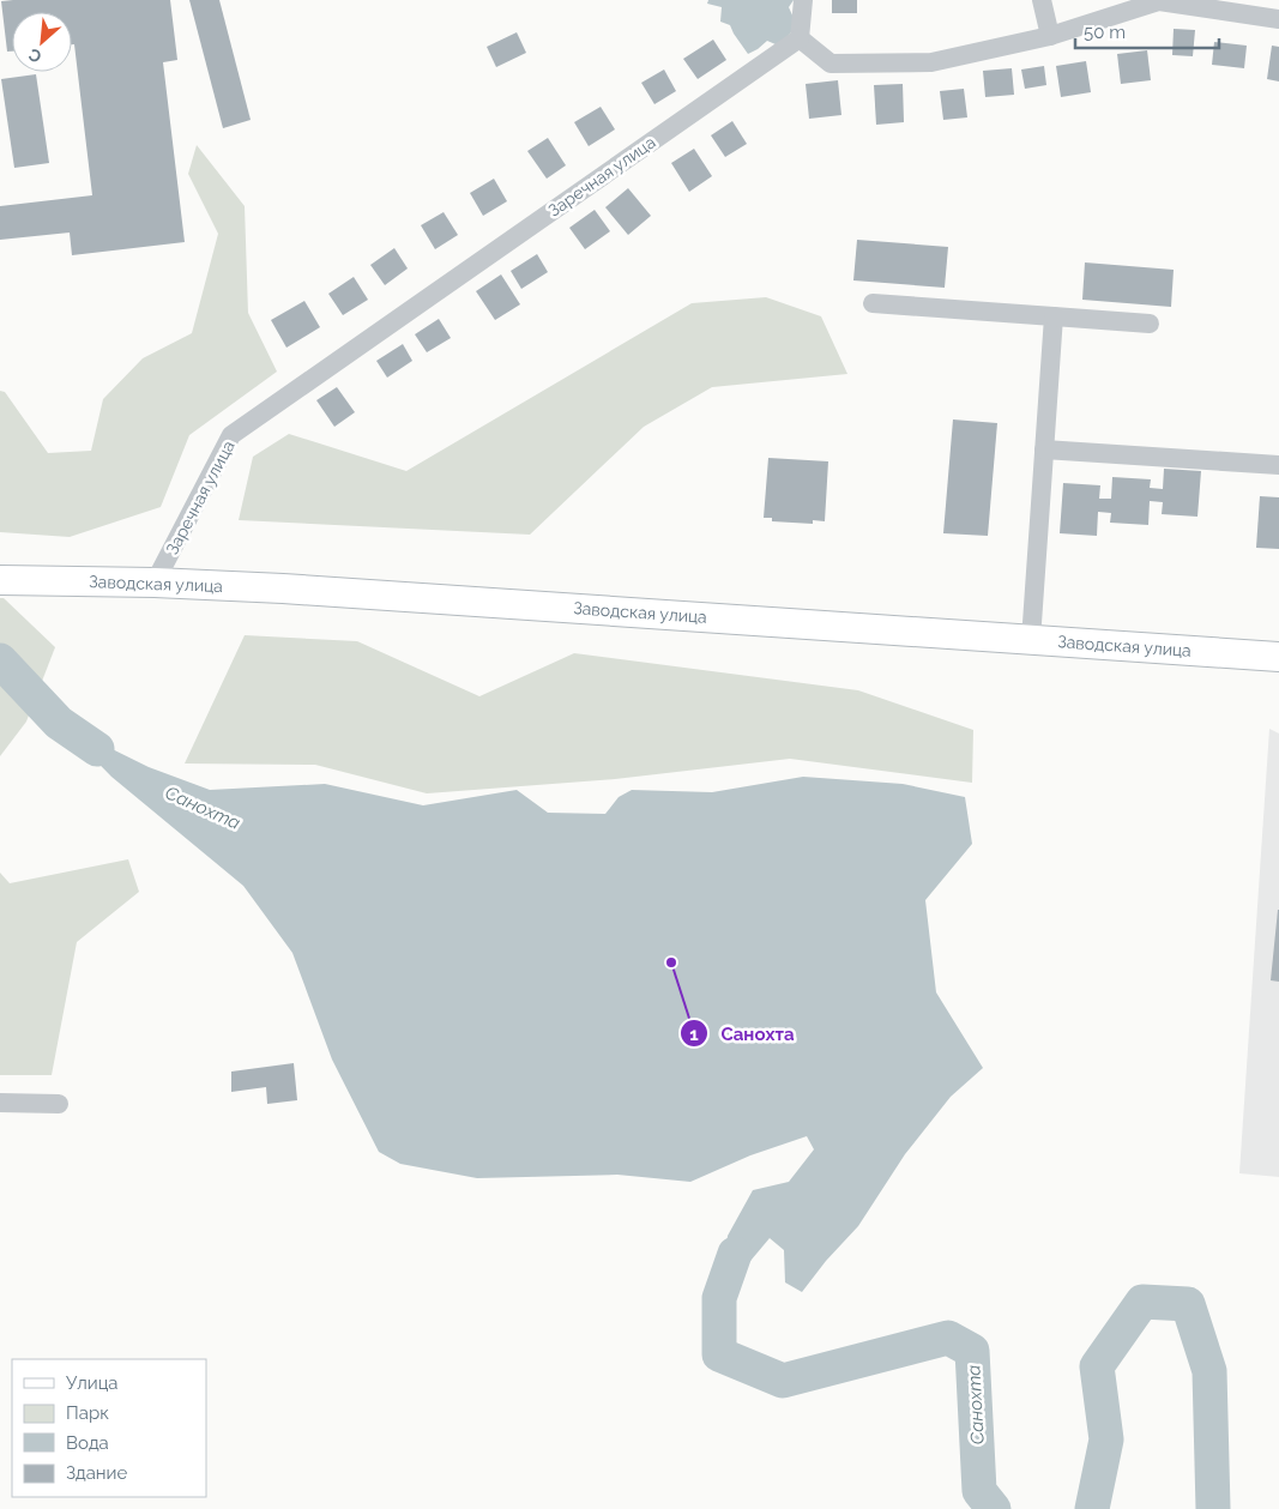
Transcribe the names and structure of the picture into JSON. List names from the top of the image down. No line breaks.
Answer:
{"streets":{"main road":["Заводская улица"],"street":["Заречная улица"]},"crossings":[["Заречная улица","Заводская улица"]],"water":["Санохта"],"places":["Санохта"],"legend":["Улица","Парк","Вода","Здание"],"scale_bar":"50 m","north":"bottom left"}
